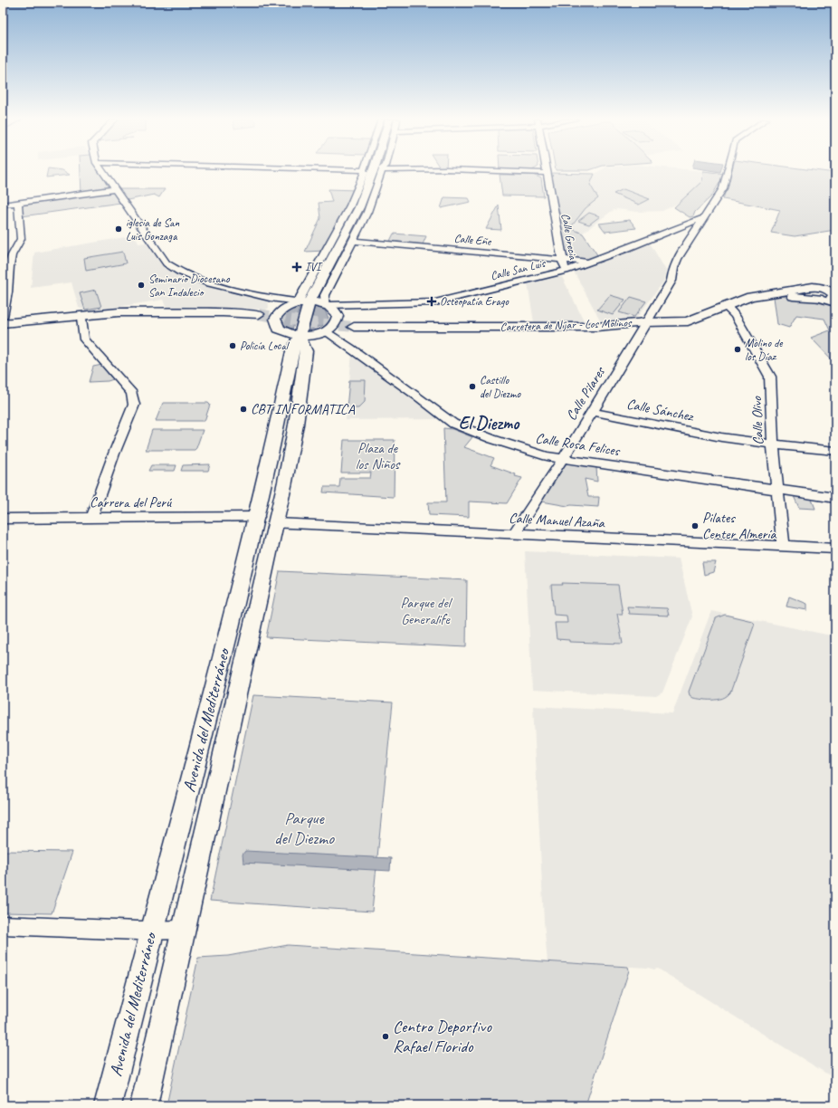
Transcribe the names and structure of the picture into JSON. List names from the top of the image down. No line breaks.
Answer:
{"streets":{"main road":["Carretera de Níjar - Los Molinos","Avenida del Mediterráneo"],"street":["Calle Grecia","Calle Eñe","Calle San Luis","Calle Pilares","Calle Sánchez","Calle Olivo","Calle Rosa Felices","Carrera del Perú","Calle Manuel Azaña"]},"crossings":[["Calle Grecia","Calle Eñe"],["Calle Grecia","Calle San Luis"],["Calle Eñe","Calle San Luis"],["Calle Eñe","Avenida del Mediterráneo"],["Calle San Luis","Calle Pilares"],["Calle San Luis","Avenida del Mediterráneo"],["Carretera de Níjar - Los Molinos","Calle Pilares"],["Carretera de Níjar - Los Molinos","Calle Olivo"],["Calle Pilares","Calle Sánchez"],["Calle Pilares","Calle Rosa Felices"],["Calle Pilares","Calle Manuel Azaña"],["Calle Sánchez","Calle Olivo"],["Calle Olivo","Calle Rosa Felices"],["Calle Olivo","Calle Manuel Azaña"],["Carrera del Perú","Avenida del Mediterráneo"],["Calle Manuel Azaña","Avenida del Mediterráneo"]],"districts":["El Diezmo"],"parks":["Plaza de los Niños","Parque del Generalife","Parque del Diezmo"],"places":{"other":["iglesia de San Luis Gonzaga","Seminario Diocesano San Indalecio","Policía Local","Molino de los Díaz","Castillo del Diezmo","CBT INFORMATICA","Pilates Center Almería","Centro Deportivo Rafael Florido"],"health":["IVI","Osteopatía Erago"]}}
